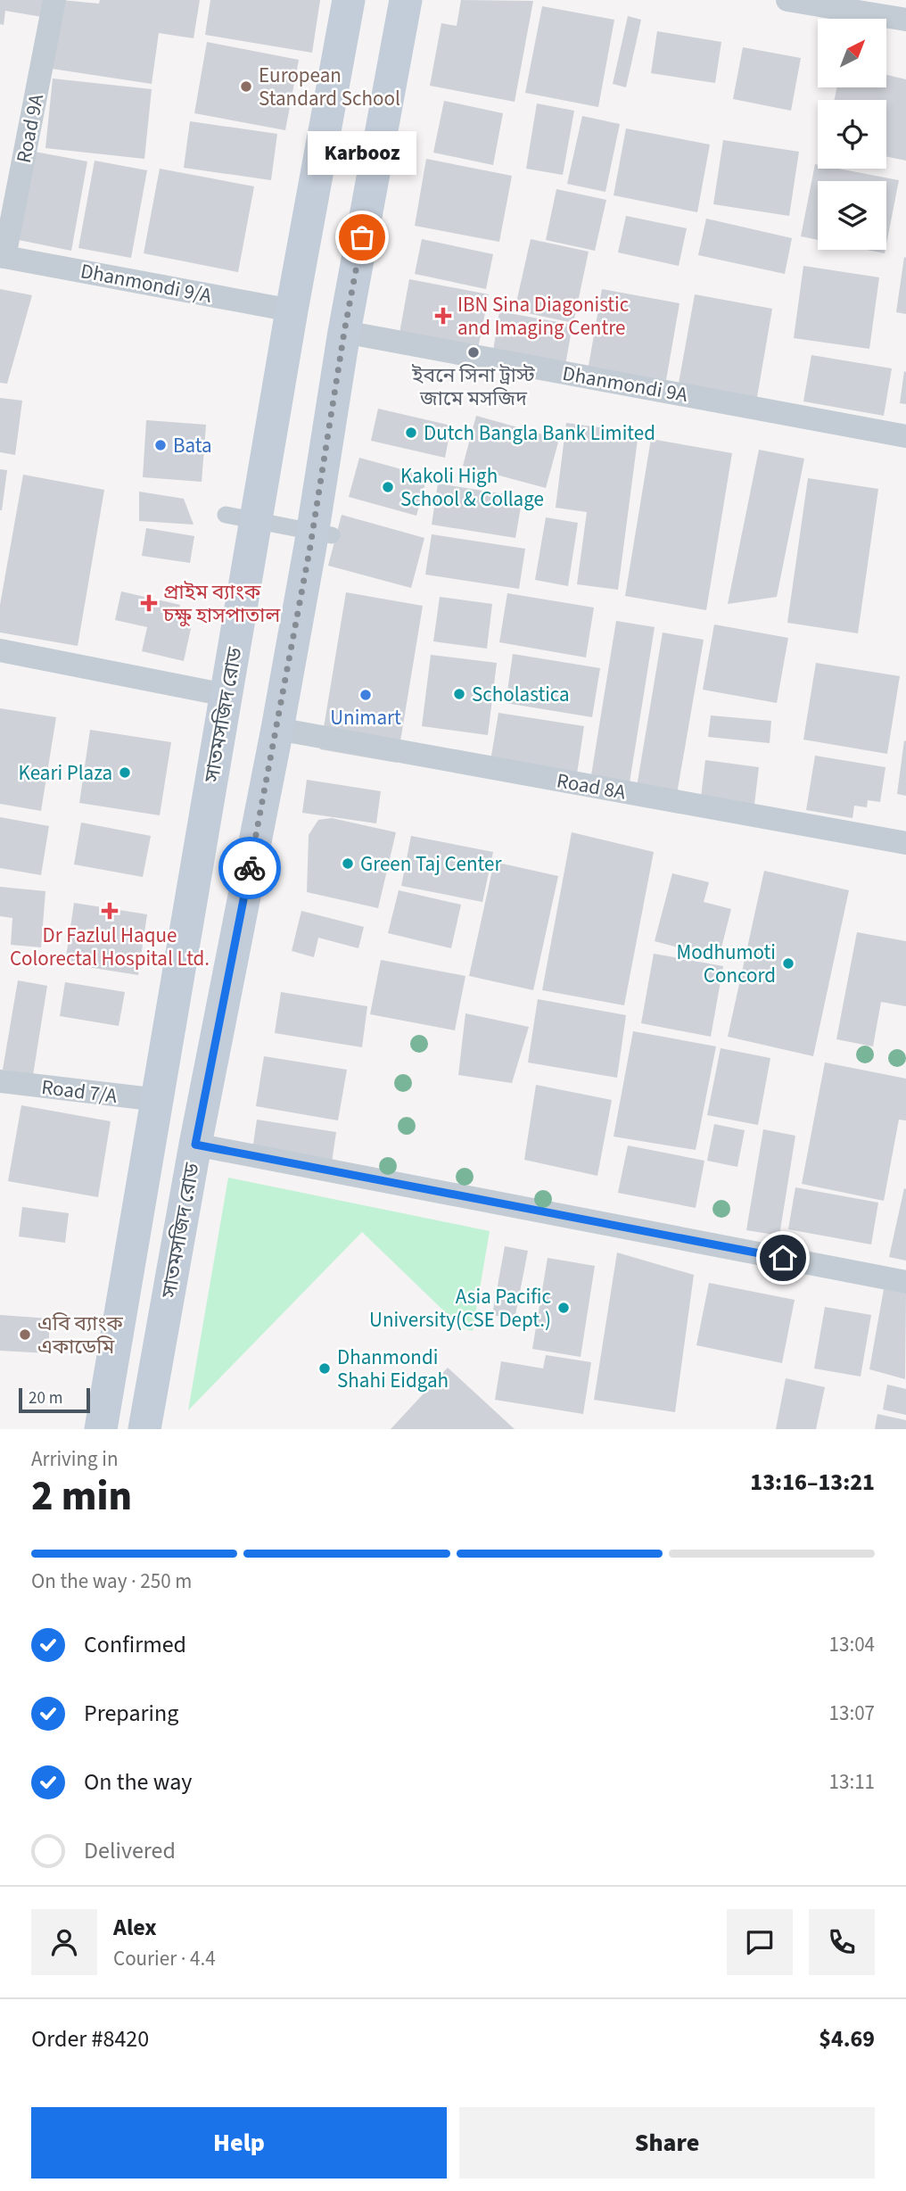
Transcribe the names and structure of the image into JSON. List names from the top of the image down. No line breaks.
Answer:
{"streets":{"main road":["সাতমসজিদ রোড"],"street":["Road 9A","Dhanmondi 9/A","Dhanmondi 9A","Road 8A","Road 7/A"]},"crossings":[["Road 9A","Dhanmondi 9/A"],["Dhanmondi 9/A","সাতমসজিদ রোড"],["Dhanmondi 9A","সাতমসজিদ রোড"],["সাতমসজিদ রোড","Road 8A"],["সাতমসজিদ রোড","Road 7/A"]],"places":{"other":["European Standard School","Karbooz","ইবনে সিনা ট্রাস্ট জামে মসজিদ","Dutch Bangla Bank Limited","Bata","Kakoli High School & Collage","Scholastica","Unimart","Keari Plaza","Green Taj Center","Modhumoti Concord","Asia Pacific University(CSE Dept.)","এবি ব্যাংক একাডেমি","Dhanmondi Shahi Eidgah"],"health":["IBN Sina Diagonistic and Imaging Centre","প্রাইম ব্যাংক চক্ষু হাসপাতাল","Dr Fazlul Haque Colorectal Hospital Ltd."]},"scale_bar":"20 m","north":"top right","page":{"bubble":"Karbooz","scale":"20 m","heading":["2 min","Arriving in","13:16–13:21"],"panel":["Alex","Courier · 4.4","Order #8420","$4.69"],"bar":"On the way · 250 m","list":[["Confirmed","13:04"],["Preparing","13:07"],["On the way","13:11"],"Delivered"],"buttons":["Help","Share"]}}
